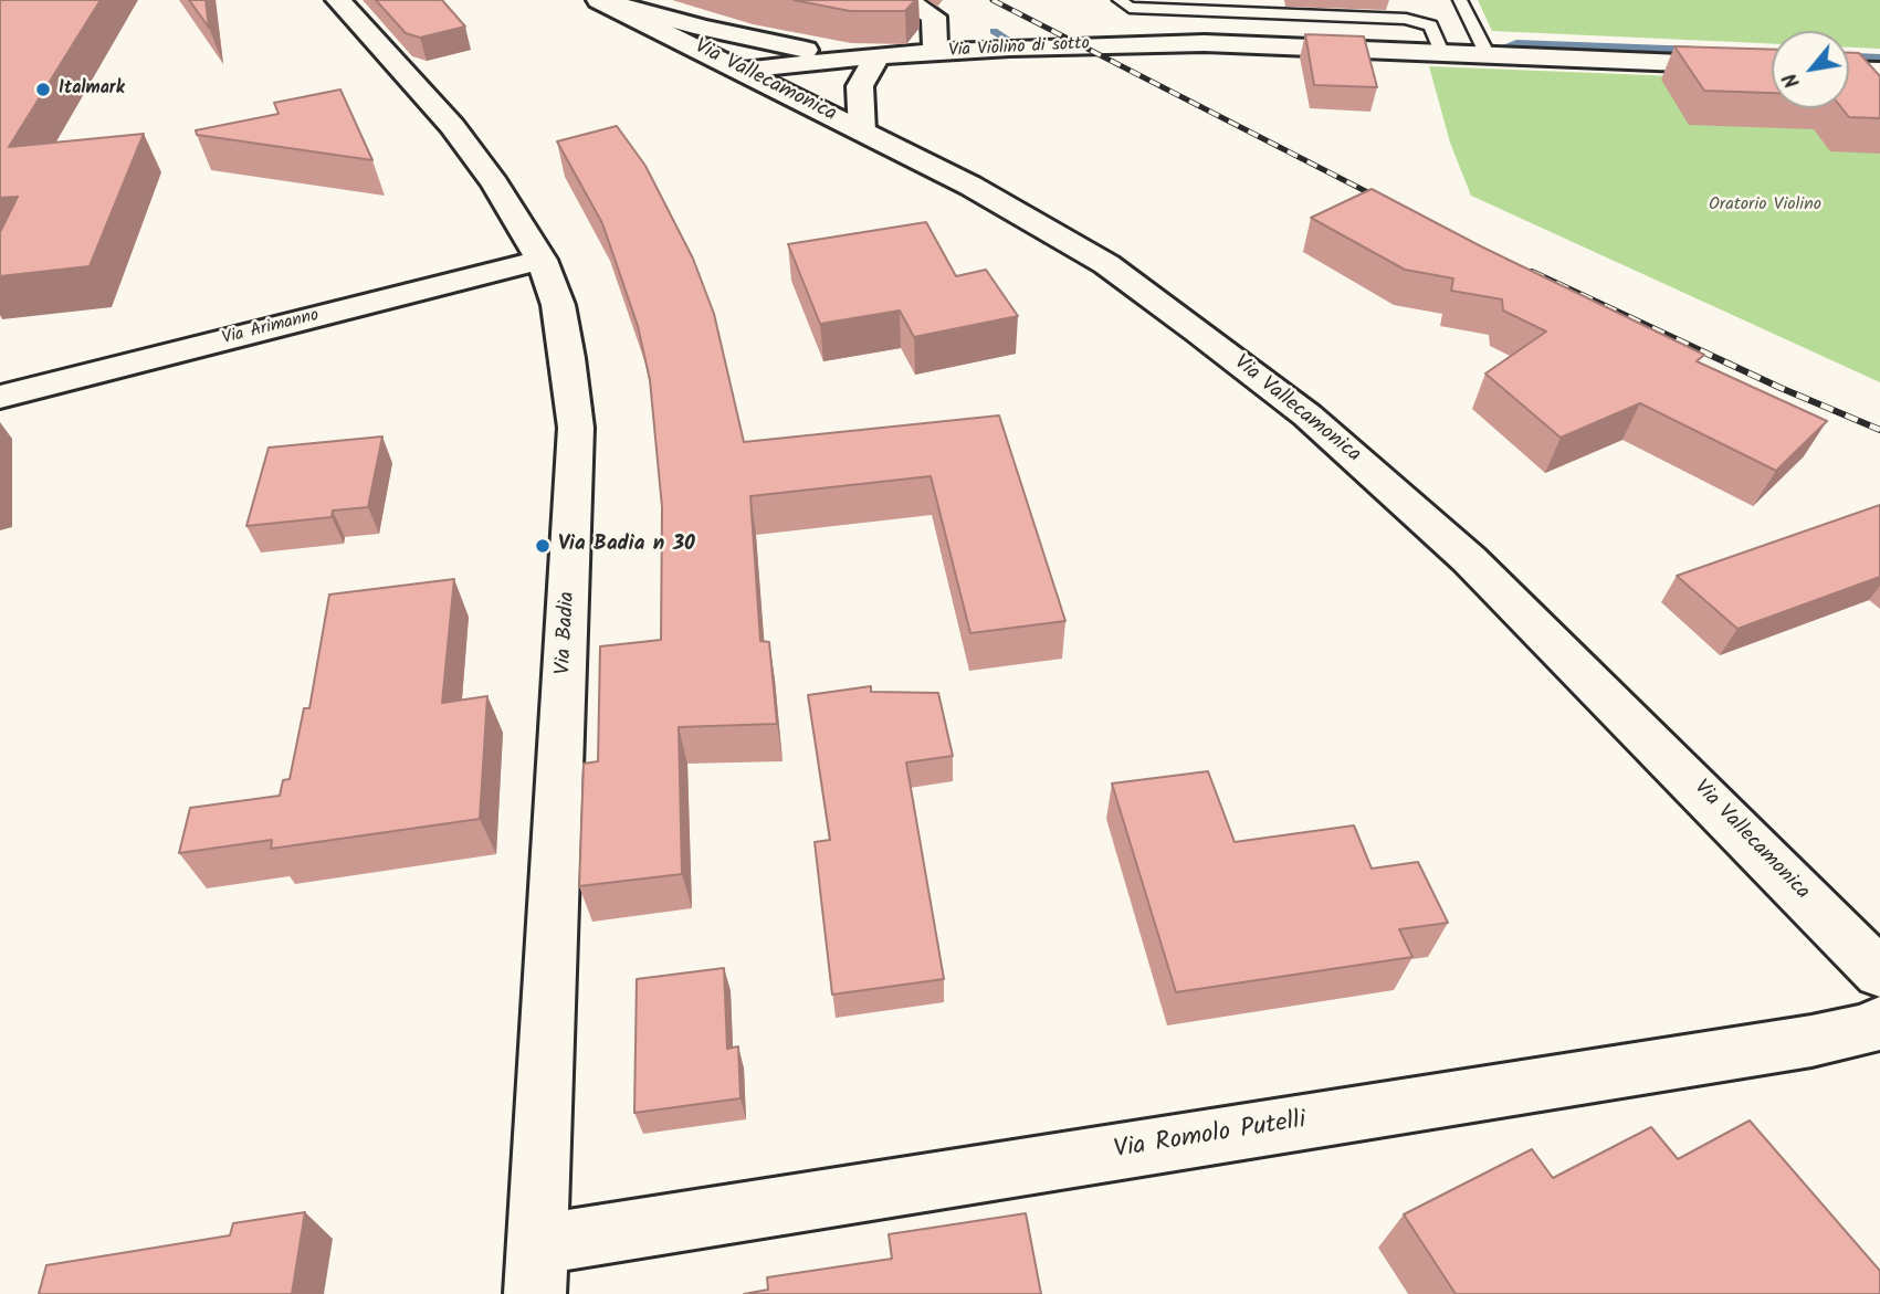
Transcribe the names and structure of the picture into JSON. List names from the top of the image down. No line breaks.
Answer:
{"streets":{"street":["Via Violino di sotto","Via Vallecamonica","Via Arimanno","Via Badia","Via Romolo Putelli"]},"crossings":[["Via Violino di sotto","Via Vallecamonica"],["Via Arimanno","Via Badia"],["Via Badia","Via Romolo Putelli"]],"parks":["Oratorio Violino"],"places":["Italmark","Via Badia n 30"],"north":"bottom left"}
